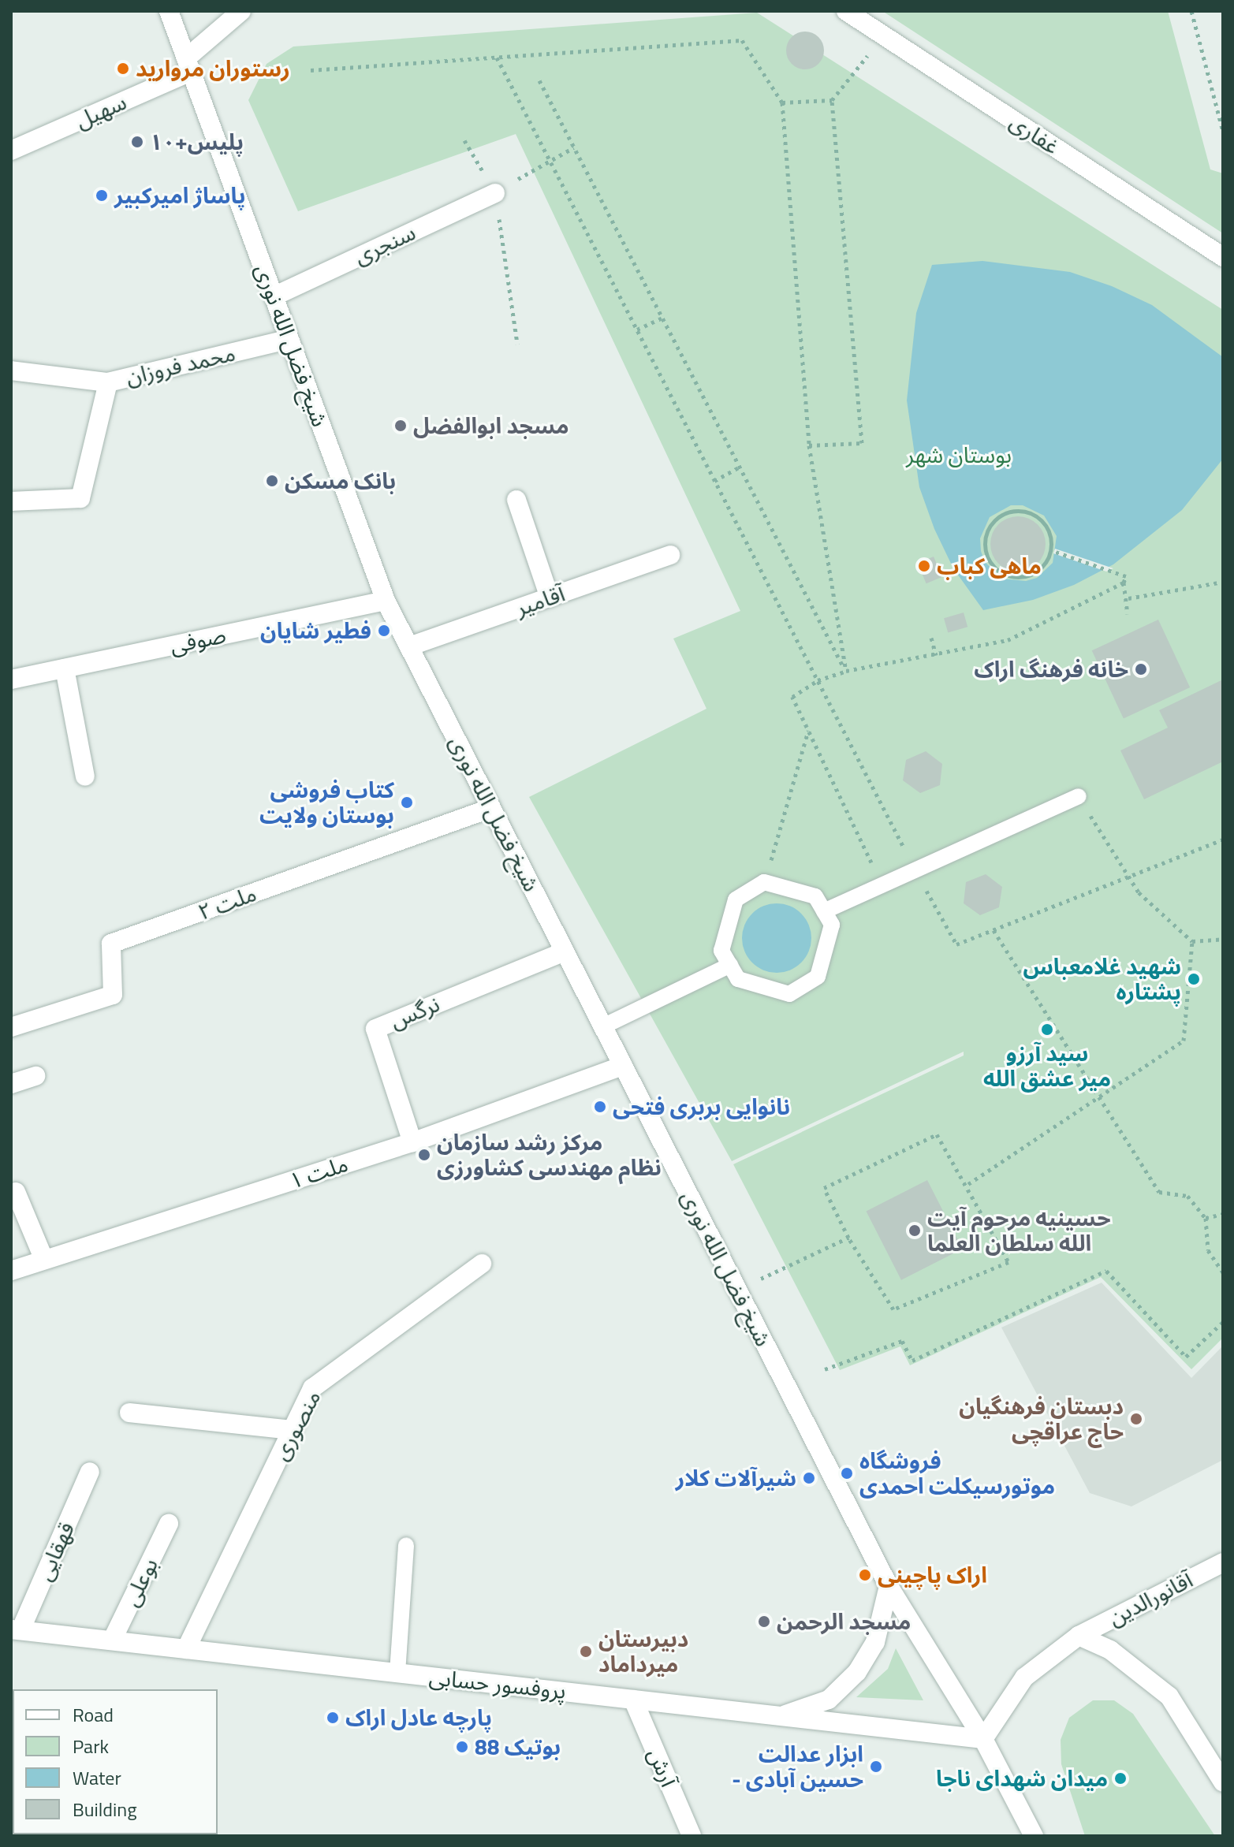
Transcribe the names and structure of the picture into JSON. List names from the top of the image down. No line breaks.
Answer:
{"streets":{"street":["سهیل","غفاری","سنجری","شیخ فضل الله نوری","محمد فروزان","آقامیر","صوفی","ملت ۲","نرگس","ملت ۱","منصوری","قهقایی","بوعلی","آقانورالدین","پروفسور حسابی","آرش"]},"crossings":[["سهیل","شیخ فضل الله نوری"],["سنجری","شیخ فضل الله نوری"],["شیخ فضل الله نوری","محمد فروزان"],["شیخ فضل الله نوری","آقامیر"],["شیخ فضل الله نوری","صوفی"],["شیخ فضل الله نوری","ملت ۲"],["شیخ فضل الله نوری","نرگس"],["شیخ فضل الله نوری","ملت ۱"],["شیخ فضل الله نوری","آقانورالدین"],["شیخ فضل الله نوری","پروفسور حسابی"],["نرگس","ملت ۱"],["منصوری","پروفسور حسابی"],["قهقایی","پروفسور حسابی"],["بوعلی","پروفسور حسابی"],["آقانورالدین","پروفسور حسابی"],["پروفسور حسابی","آرش"]],"parks":["بوستان شهر"],"places":["رستوران مروارید","پلیس+۱۰","پاساژ امیرکبیر","مسجد ابوالفضل","بانک مسکن","ماهی کباب","فطیر شایان","خانه فرهنگ اراک","کتاب فروشی بوستان ولایت","شهید غلامعباس پشتاره","سید آرزو میر عشق الله","نانوایی بربری فتحی","مرکز رشد سازمان نظام مهندسی کشاورزی","حسینیه مرحوم آیت الله سلطان العلما","دبستان فرهنگیان حاج عراقچی","فروشگاه موتورسیکلت احمدی","شیرآلات کلار","اراک پاچینی","مسجد الرحمن","دبیرستان میرداماد","پارچه عادل اراک","بوتیک 88","ابزار عدالت - حسین آبادی","میدان شهدای ناجا"],"legend":["Road","Park","Water","Building"]}
